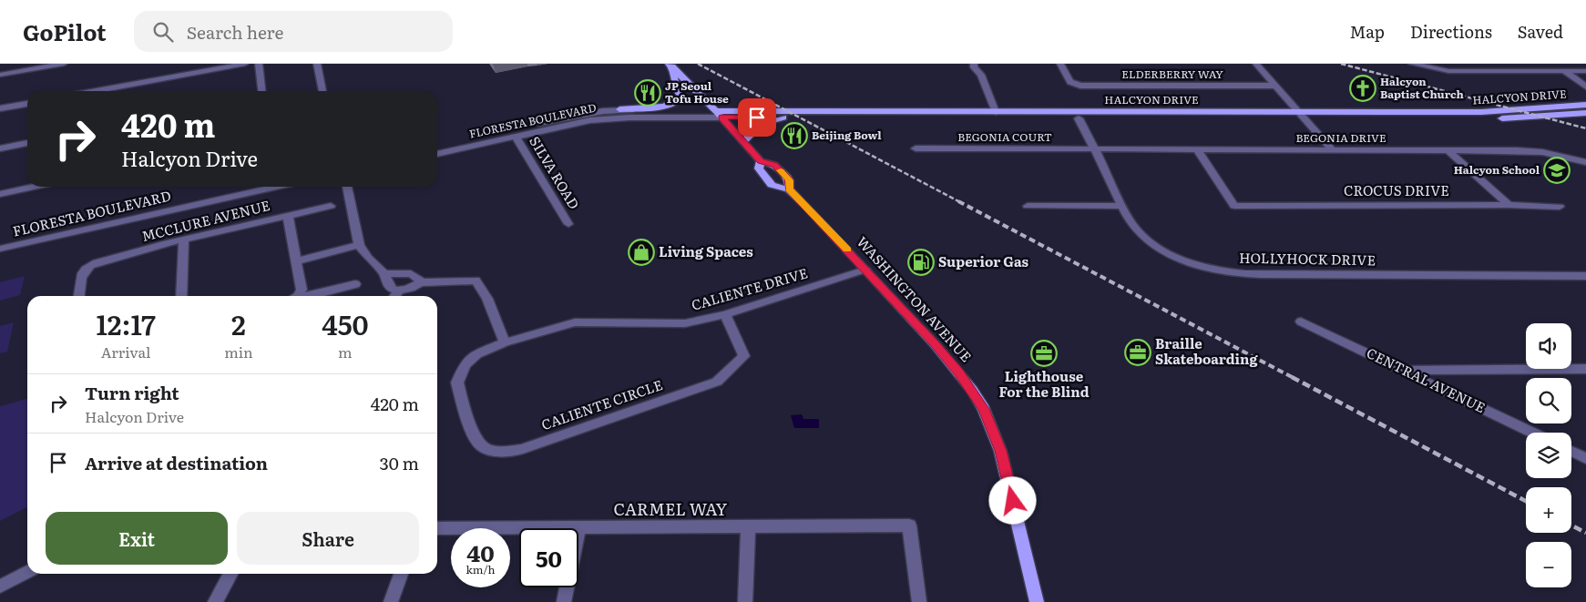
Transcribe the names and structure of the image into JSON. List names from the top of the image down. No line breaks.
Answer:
{"streets":{"main road":["HALCYON DRIVE","WASHINGTON AVENUE"],"street":["ELDERBERRY WAY","FLORESTA BOULEVARD","BEGONIA COURT","BEGONIA DRIVE","SILVA ROAD","CROCUS DRIVE","MCCLURE AVENUE","HOLLYHOCK DRIVE","CALIENTE DRIVE","CENTRAL AVENUE","CALIENTE CIRCLE","CARMEL WAY"]},"crossings":[["HALCYON DRIVE","FLORESTA BOULEVARD"],["HALCYON DRIVE","HOLLYHOCK DRIVE"],["HALCYON DRIVE","WASHINGTON AVENUE"],["FLORESTA BOULEVARD","SILVA ROAD"],["FLORESTA BOULEVARD","WASHINGTON AVENUE"],["BEGONIA COURT","BEGONIA DRIVE"],["BEGONIA COURT","HOLLYHOCK DRIVE"],["BEGONIA DRIVE","CROCUS DRIVE"],["BEGONIA DRIVE","HOLLYHOCK DRIVE"],["CALIENTE DRIVE","WASHINGTON AVENUE"],["CALIENTE DRIVE","CALIENTE CIRCLE"]],"places":{"church":["Halcyon Baptist Church"],"restaurant":["JP Seoul Tofu House","Beijing Bowl"],"school or university":["Halcyon School"],"shop":["Living Spaces"],"fuel station":["Superior Gas"],"office":["Braille Skateboarding","Lighthouse For the Blind"]},"page":{"header":"GoPilot","search":"Search here","nav":["Map","Directions","Saved"],"turn":["420 m","Halcyon Drive"],"eta":["12:17","Arrival","2","min","450","m"],"map_buttons":["+","−"],"list":[{"name":"Turn right","note":"Halcyon Drive","value":"420 m"},{"name":"Arrive at destination","value":"30 m"}],"buttons":["Exit","Share"],"speed":"40 km/h","limit":"50"}}
